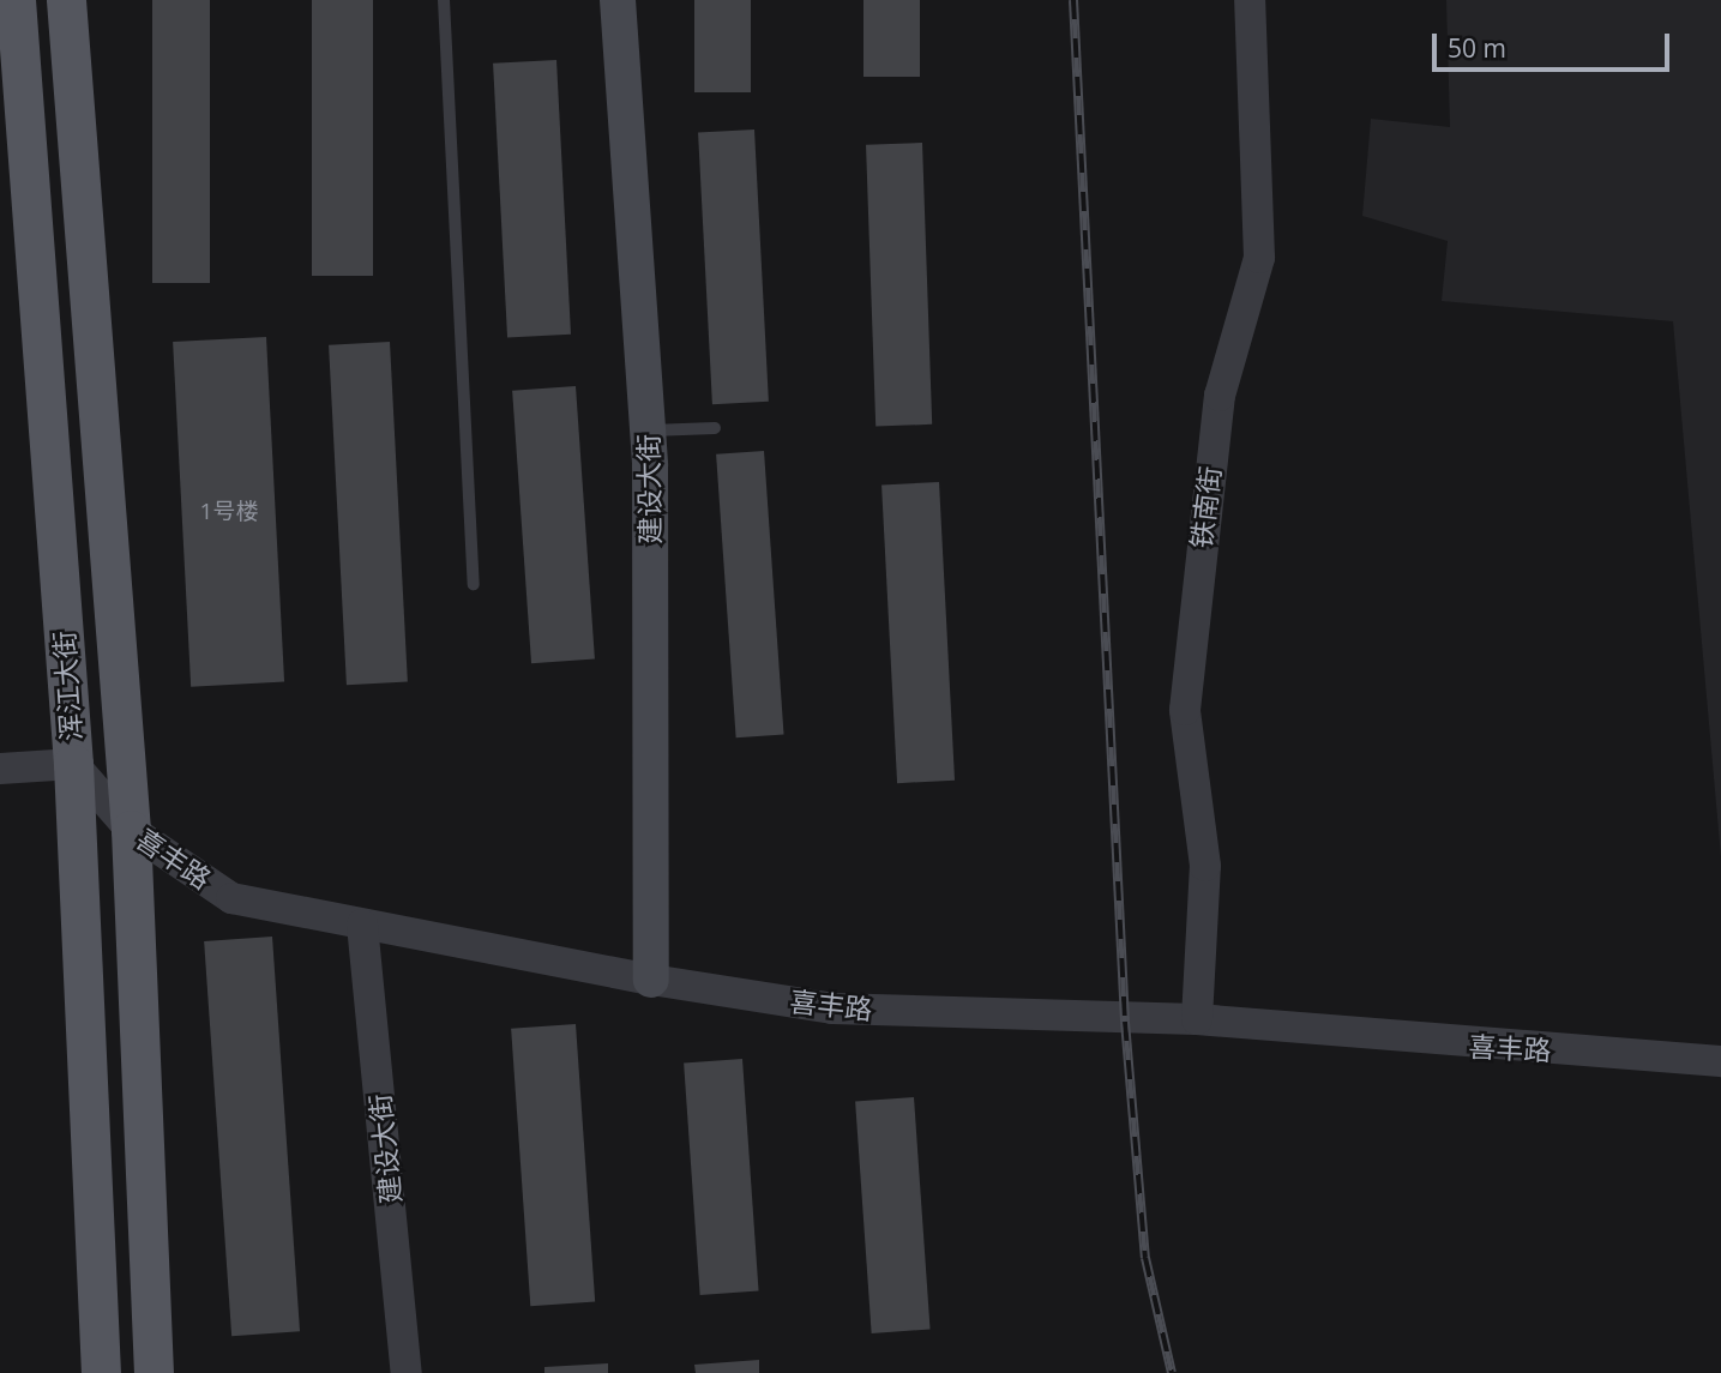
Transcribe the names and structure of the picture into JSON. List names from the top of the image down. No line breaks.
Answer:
{"streets":{"main road":["建设大街","浑江大街"],"street":["铁南街","喜丰路"]},"crossings":[["建设大街","喜丰路"],["铁南街","喜丰路"],["浑江大街","喜丰路"]],"house_numbers":["1号楼"],"scale_bar":"50 m"}
